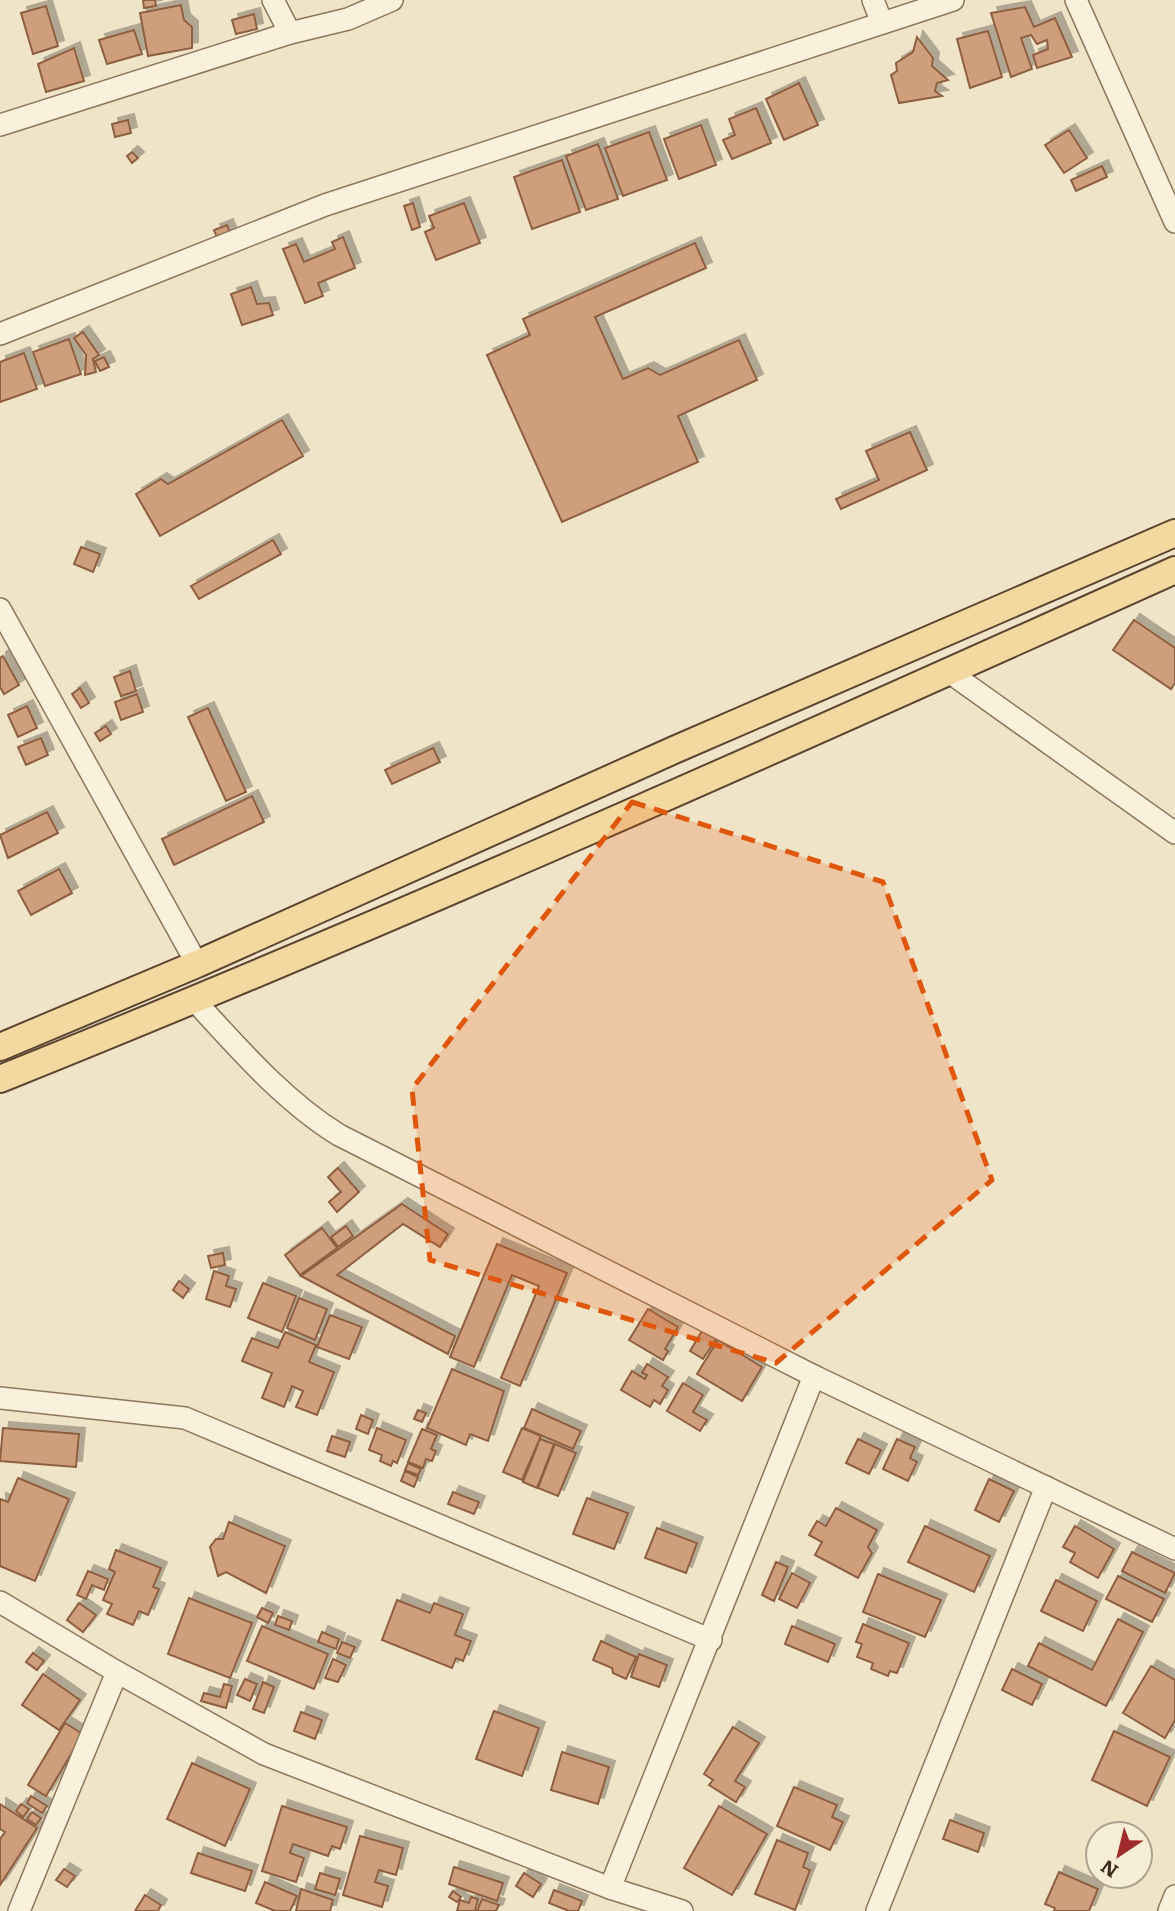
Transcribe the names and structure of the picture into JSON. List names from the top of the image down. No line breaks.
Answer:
{"north":"bottom left"}
